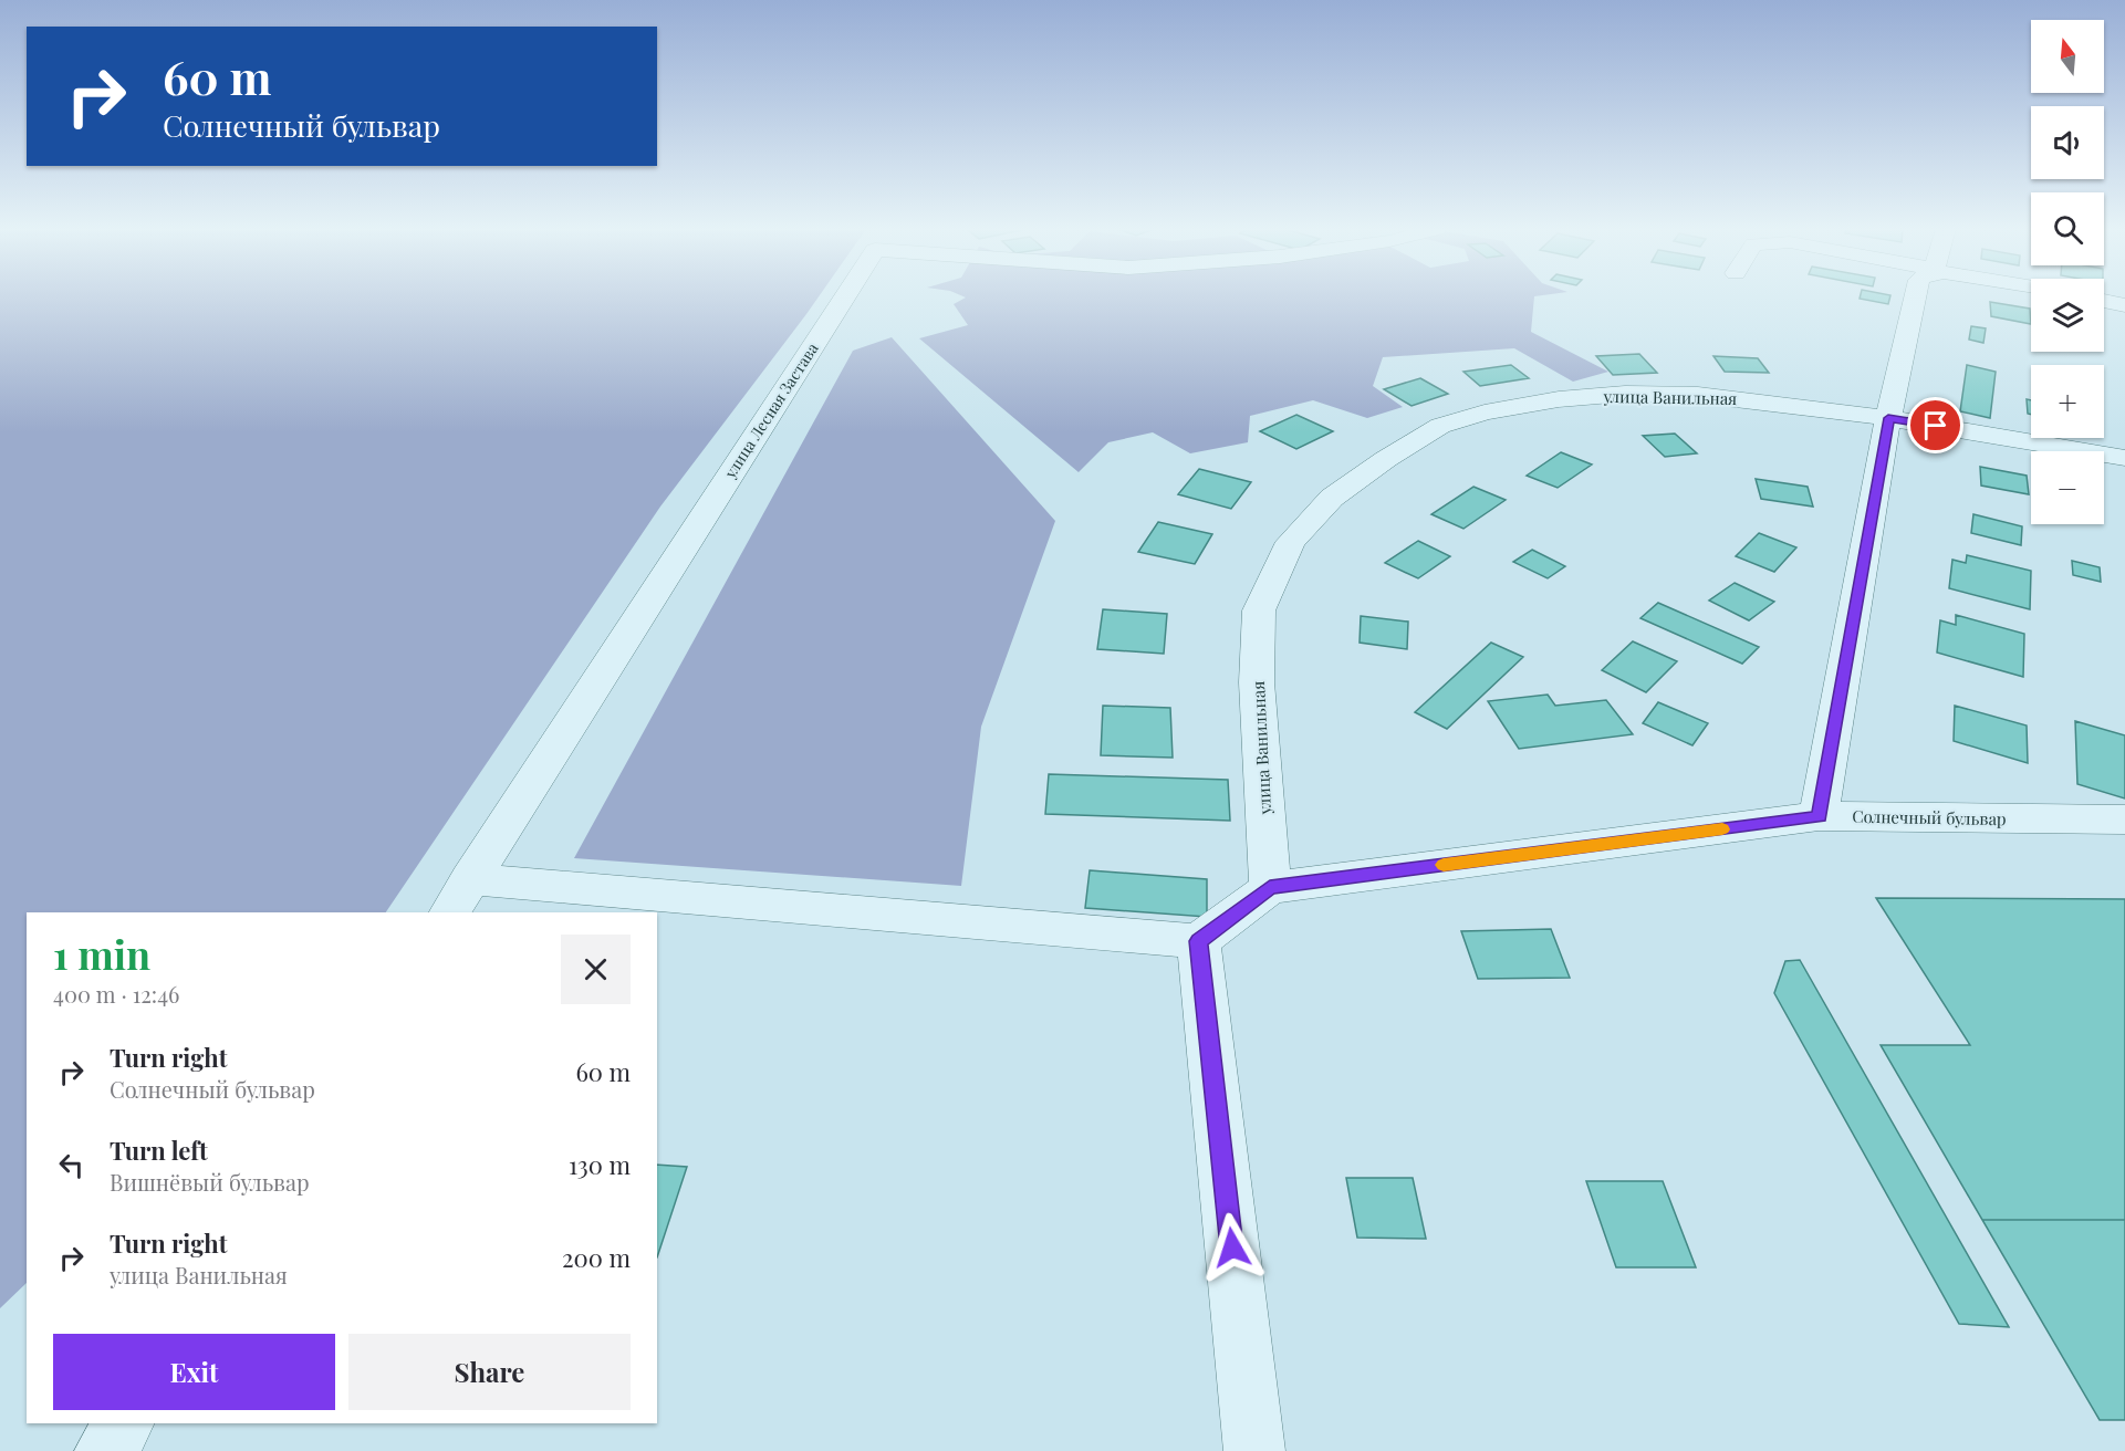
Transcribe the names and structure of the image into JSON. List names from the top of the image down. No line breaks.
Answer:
{"streets":{"street":["улица Ванильная","улица Лесная Застава","Солнечный бульвар"]},"crossings":[["улица Ванильная","Солнечный бульвар"]],"north":"top","page":{"map_buttons":["+","−"],"turn":["60 m","Солнечный бульвар"],"heading":["1 min","400 m · 12:46"],"list":[{"name":"Turn right","note":"Солнечный бульвар","value":"60 m"},{"name":"Turn left","note":"Вишнёвый бульвар","value":"130 m"},{"name":"Turn right","note":"улица Ванильная","value":"200 m"}],"buttons":["Exit","Share"]}}
